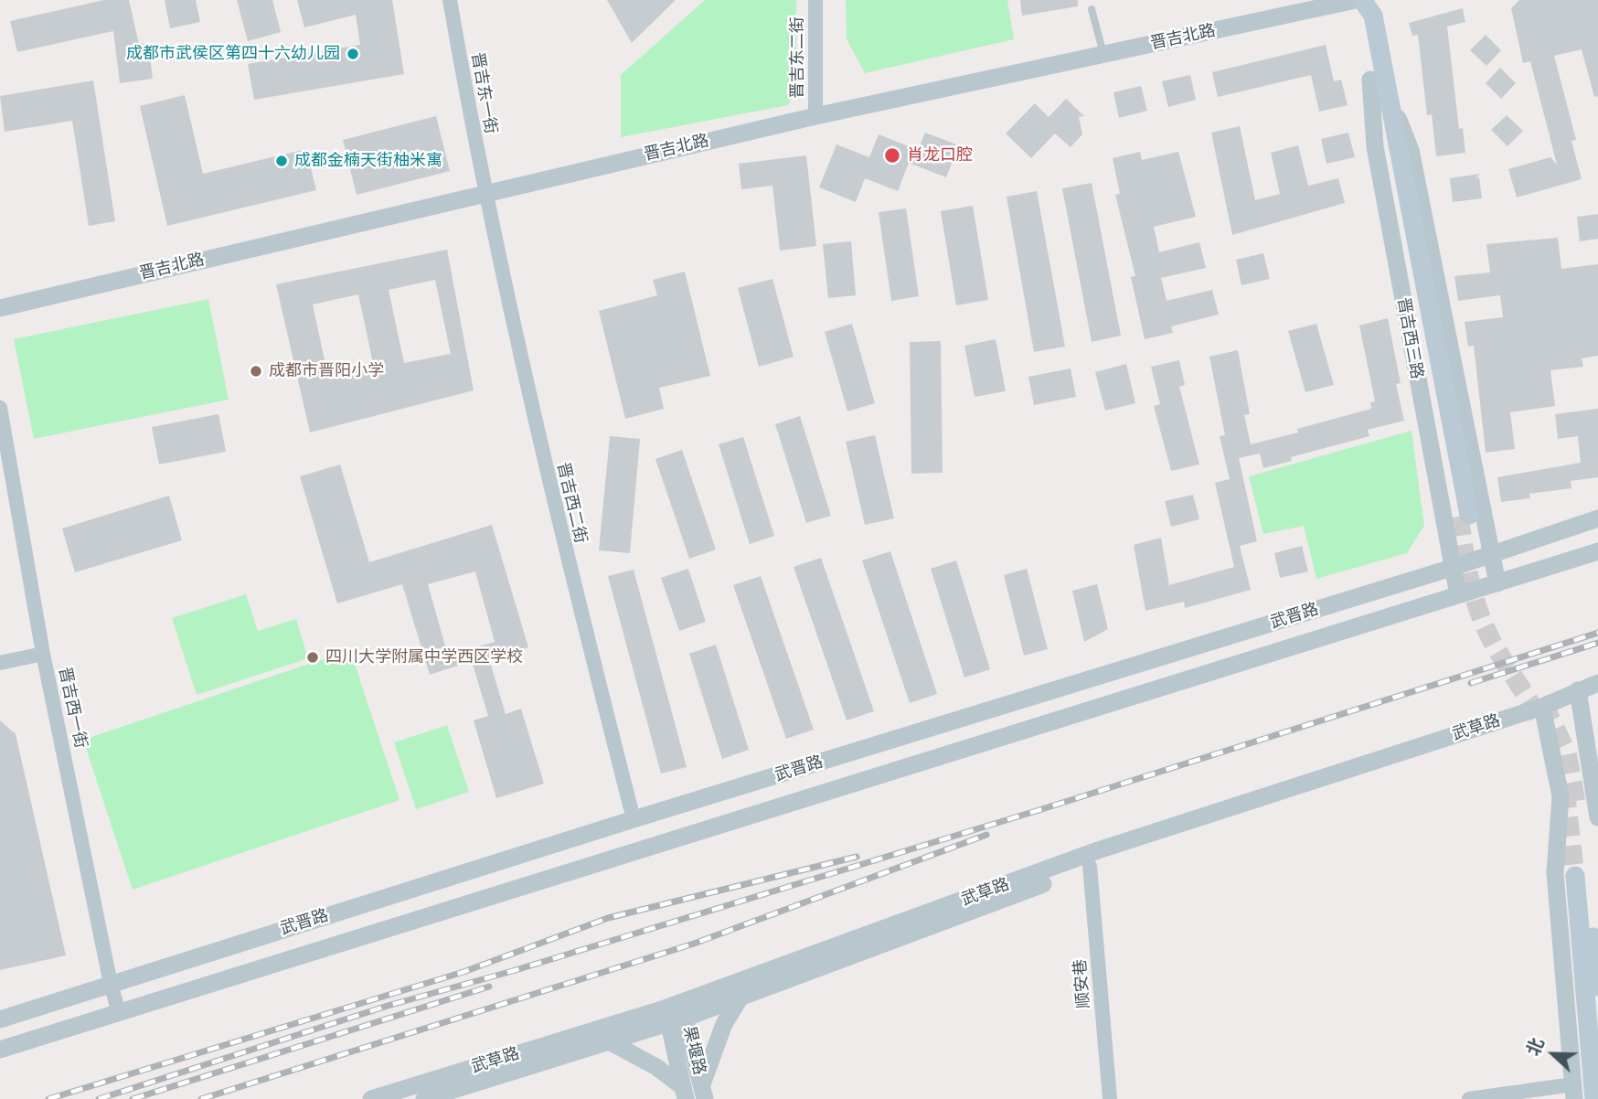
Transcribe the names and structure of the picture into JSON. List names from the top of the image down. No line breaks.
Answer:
{"streets":{"main road":["晋吉西三路"],"street":["晋吉北路","晋吉东二街","晋吉东一街","晋吉西二街","武晋路","晋吉西一街","武草路","顺安巷","果堰路"]},"crossings":[["晋吉北路","晋吉东二街"],["晋吉北路","晋吉东一街"],["晋吉北路","晋吉西二街"],["晋吉东一街","晋吉西二街"],["晋吉西三路","武晋路"],["晋吉西二街","武晋路"],["武晋路","晋吉西一街"],["武草路","顺安巷"],["武草路","果堰路"]],"places":["成都市武侯区第四十六幼儿园","肖龙口腔","成都金楠天街柚米寓","成都市晋阳小学","四川大学附属中学西区学校"],"north":"left"}
